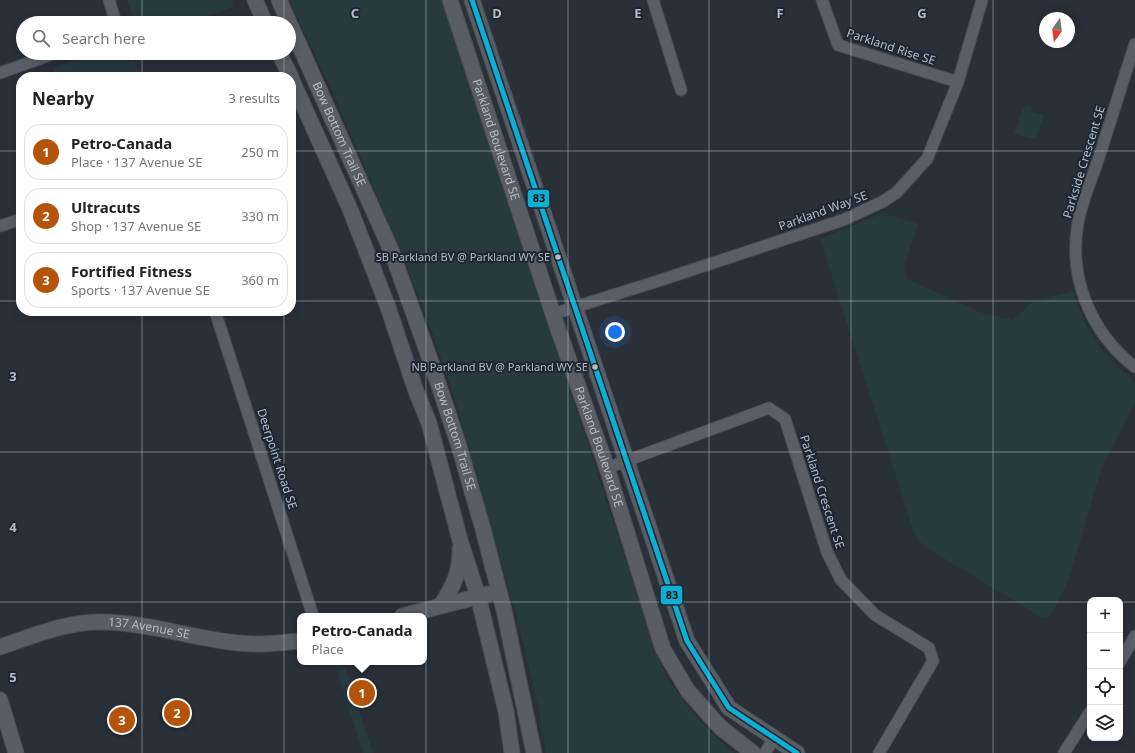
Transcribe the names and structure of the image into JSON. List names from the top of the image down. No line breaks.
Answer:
{"streets":{"street":["Parkland Rise SE","Bow Bottom Trail SE","Parkland Boulevard SE","Parkside Crescent SE","Parkland Way SE","Deerpoint Road SE","Parkland Crescent SE","137 Avenue SE"]},"crossings":[["Parkland Rise SE","Parkland Way SE"],["Parkland Boulevard SE","Parkland Way SE"],["Parkland Boulevard SE","Parkland Crescent SE"]],"places":["SB Parkland BV @ Parkland WY SE","NB Parkland BV @ Parkland WY SE"],"lines":["transit line 83"],"north":"bottom","page":{"search":"Search here","heading":["Nearby","3 results"],"list":[{"mark":"1","name":"Petro-Canada","note":"Place · 137 Avenue SE","value":"250 m"},{"mark":"2","name":"Ultracuts","note":"Shop · 137 Avenue SE","value":"330 m"},{"mark":"3","name":"Fortified Fitness","note":"Sports · 137 Avenue SE","value":"360 m"}],"map_buttons":["+","−"],"popup":["Petro-Canada","Place"],"pins":["1","2","3"]},"grid":{"columns":["C","D","E","F","G"],"rows":["3","4","5"]}}
